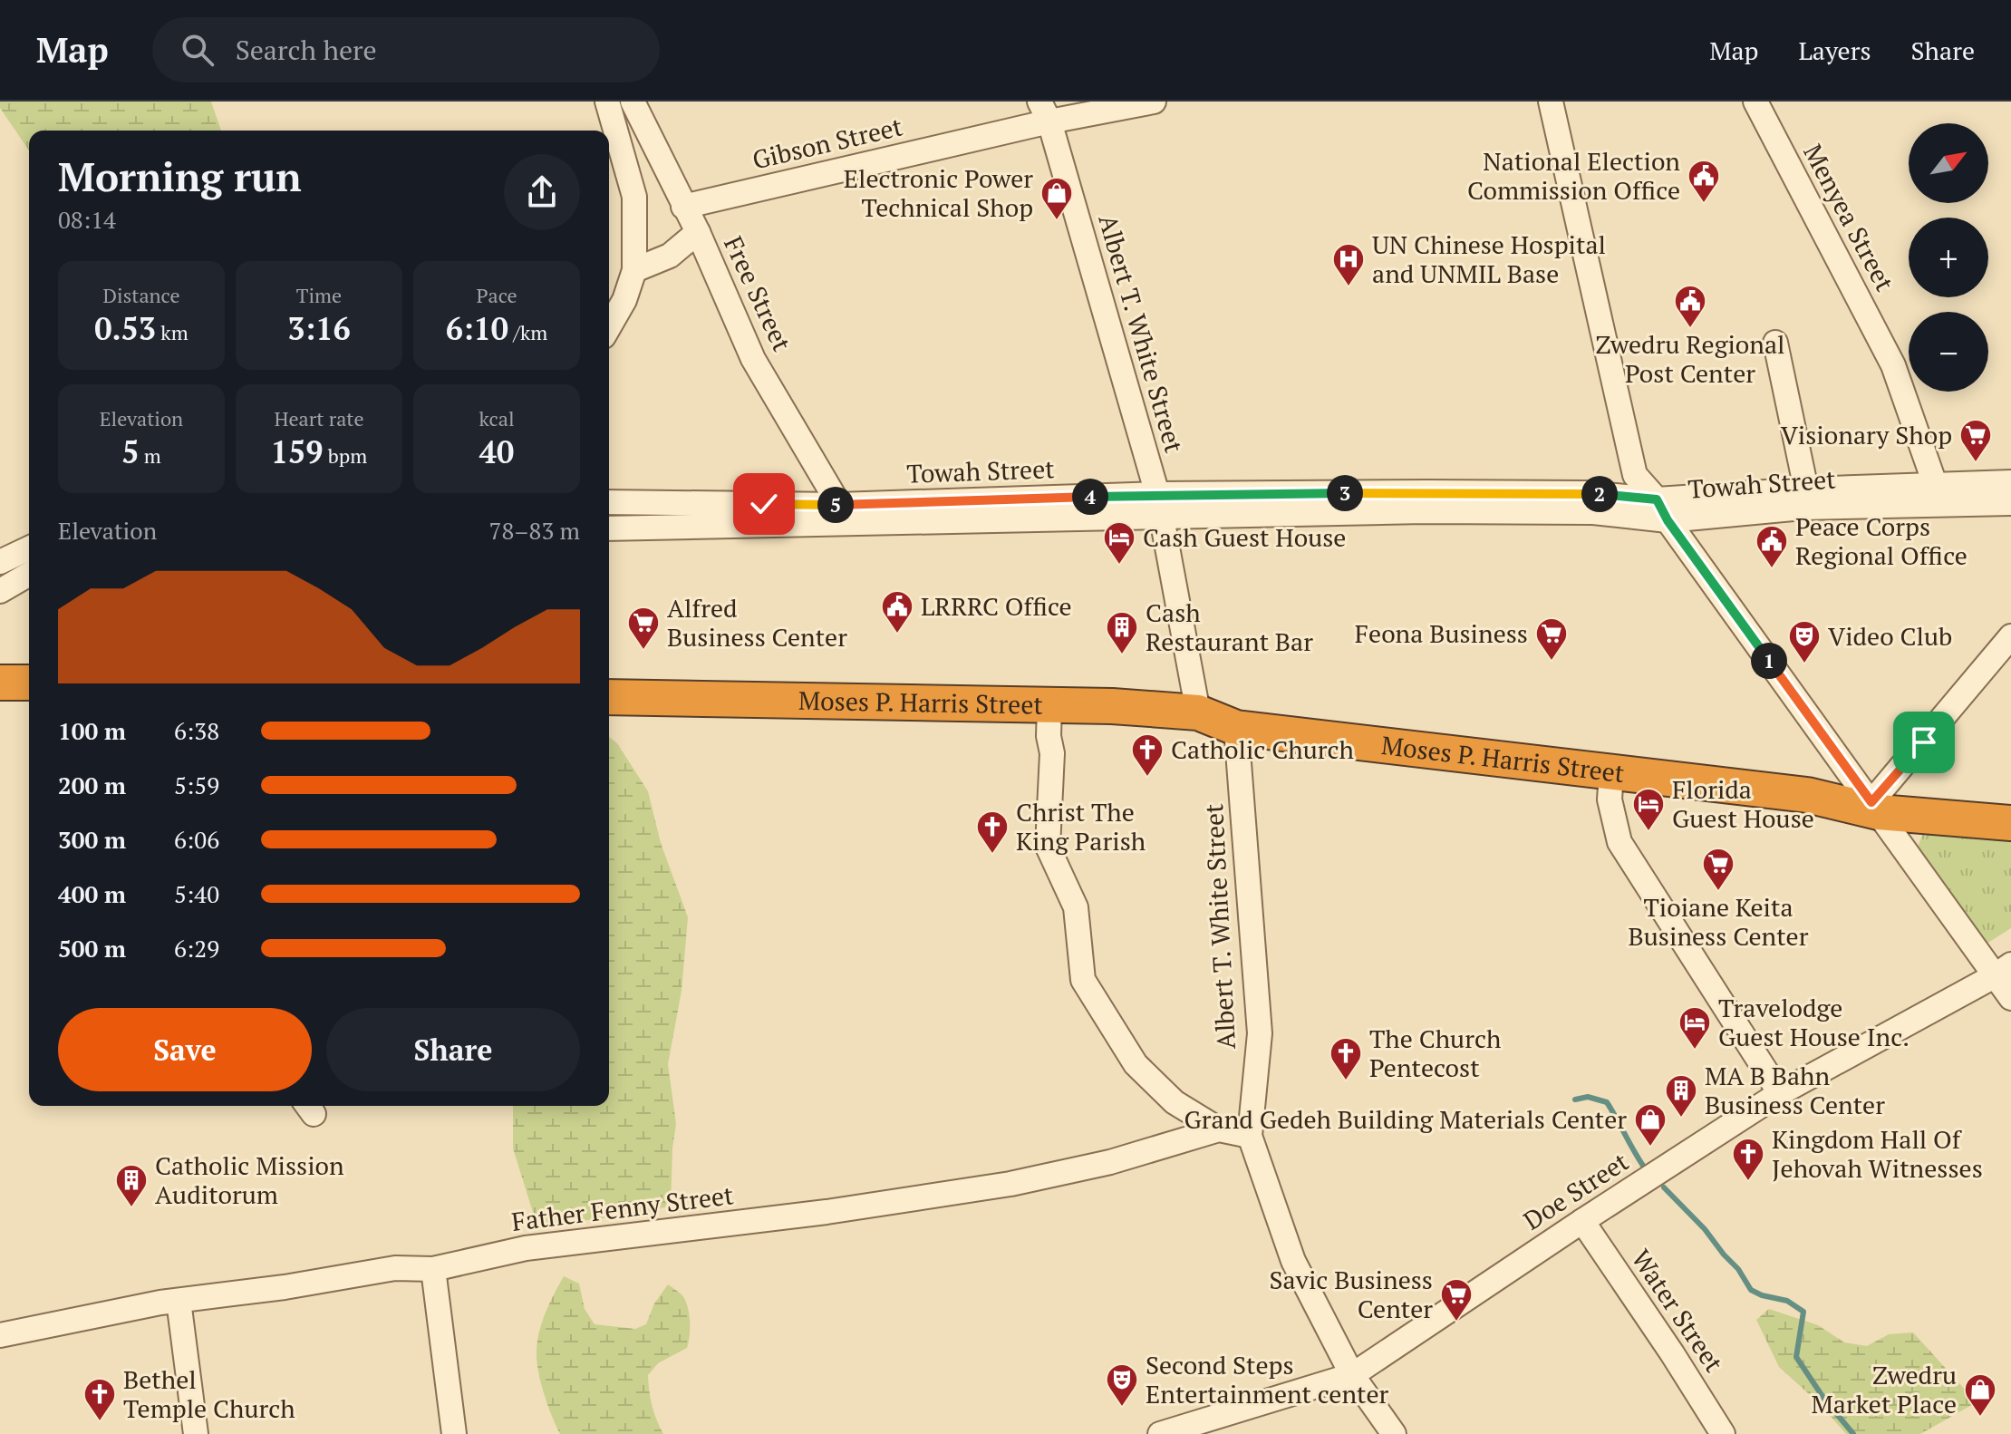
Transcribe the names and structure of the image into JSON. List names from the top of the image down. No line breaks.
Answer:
{"streets":{"highway":["Moses P. Harris Street"],"street":["Gibson Street","Menyea Street","Free Street","Albert T. White Street","Towah Street","Doe Street","Father Fenny Street","Water Street"]},"crossings":[["Gibson Street","Free Street"],["Gibson Street","Albert T. White Street"],["Menyea Street","Towah Street"],["Free Street","Towah Street"],["Albert T. White Street","Towah Street"],["Albert T. White Street","Moses P. Harris Street"],["Albert T. White Street","Doe Street"],["Albert T. White Street","Father Fenny Street"],["Doe Street","Water Street"]],"places":{"public building":["National Election Commission Office","Zwedru Regional Post Center","Peace Corps Regional Office","LRRRC Office"],"shop":["Electronic Power Technical Shop","Grand Gedeh Building Materials Center","Zwedru Market Place"],"hospital":["UN Chinese Hospital and UNMIL Base"],"supermarket":["Visionary Shop","Alfred Business Center","Feona Business","Tioiane Keita Business Center","Savic Business Center"],"hotel":["Cash Guest House","Florida Guest House","Travelodge Guest House Inc."],"building":["Cash Restaurant Bar","MA B Bahn Business Center","Catholic Mission Auditorum"],"theatre":["Video Club","Second Steps Entertainment center"],"church":["Catholic Church","Christ The King Parish","The Church Pentecost","Kingdom Hall Of Jehovah Witnesses","Bethel Temple Church"]},"north":"top right","page":{"header":"Map","search":"Search here","nav":["Map","Layers","Share"],"map_buttons":["+","−"],"heading":["Morning run","08:14"],"stats":[["Distance","0.53 km"],["Time","3:16"],["Pace","6:10 /km"],["Elevation","5 m"],["Heart rate","159 bpm"],["kcal","40"]],"pins":["3","2","4","5","1"],"chart":["Elevation","78–83 m"],"list":[{"name":"100 m","note":"6:38"},{"name":"200 m","note":"5:59"},{"name":"300 m","note":"6:06"},{"name":"400 m","note":"5:40"},{"name":"500 m","note":"6:29"}],"buttons":["Save","Share"]}}
